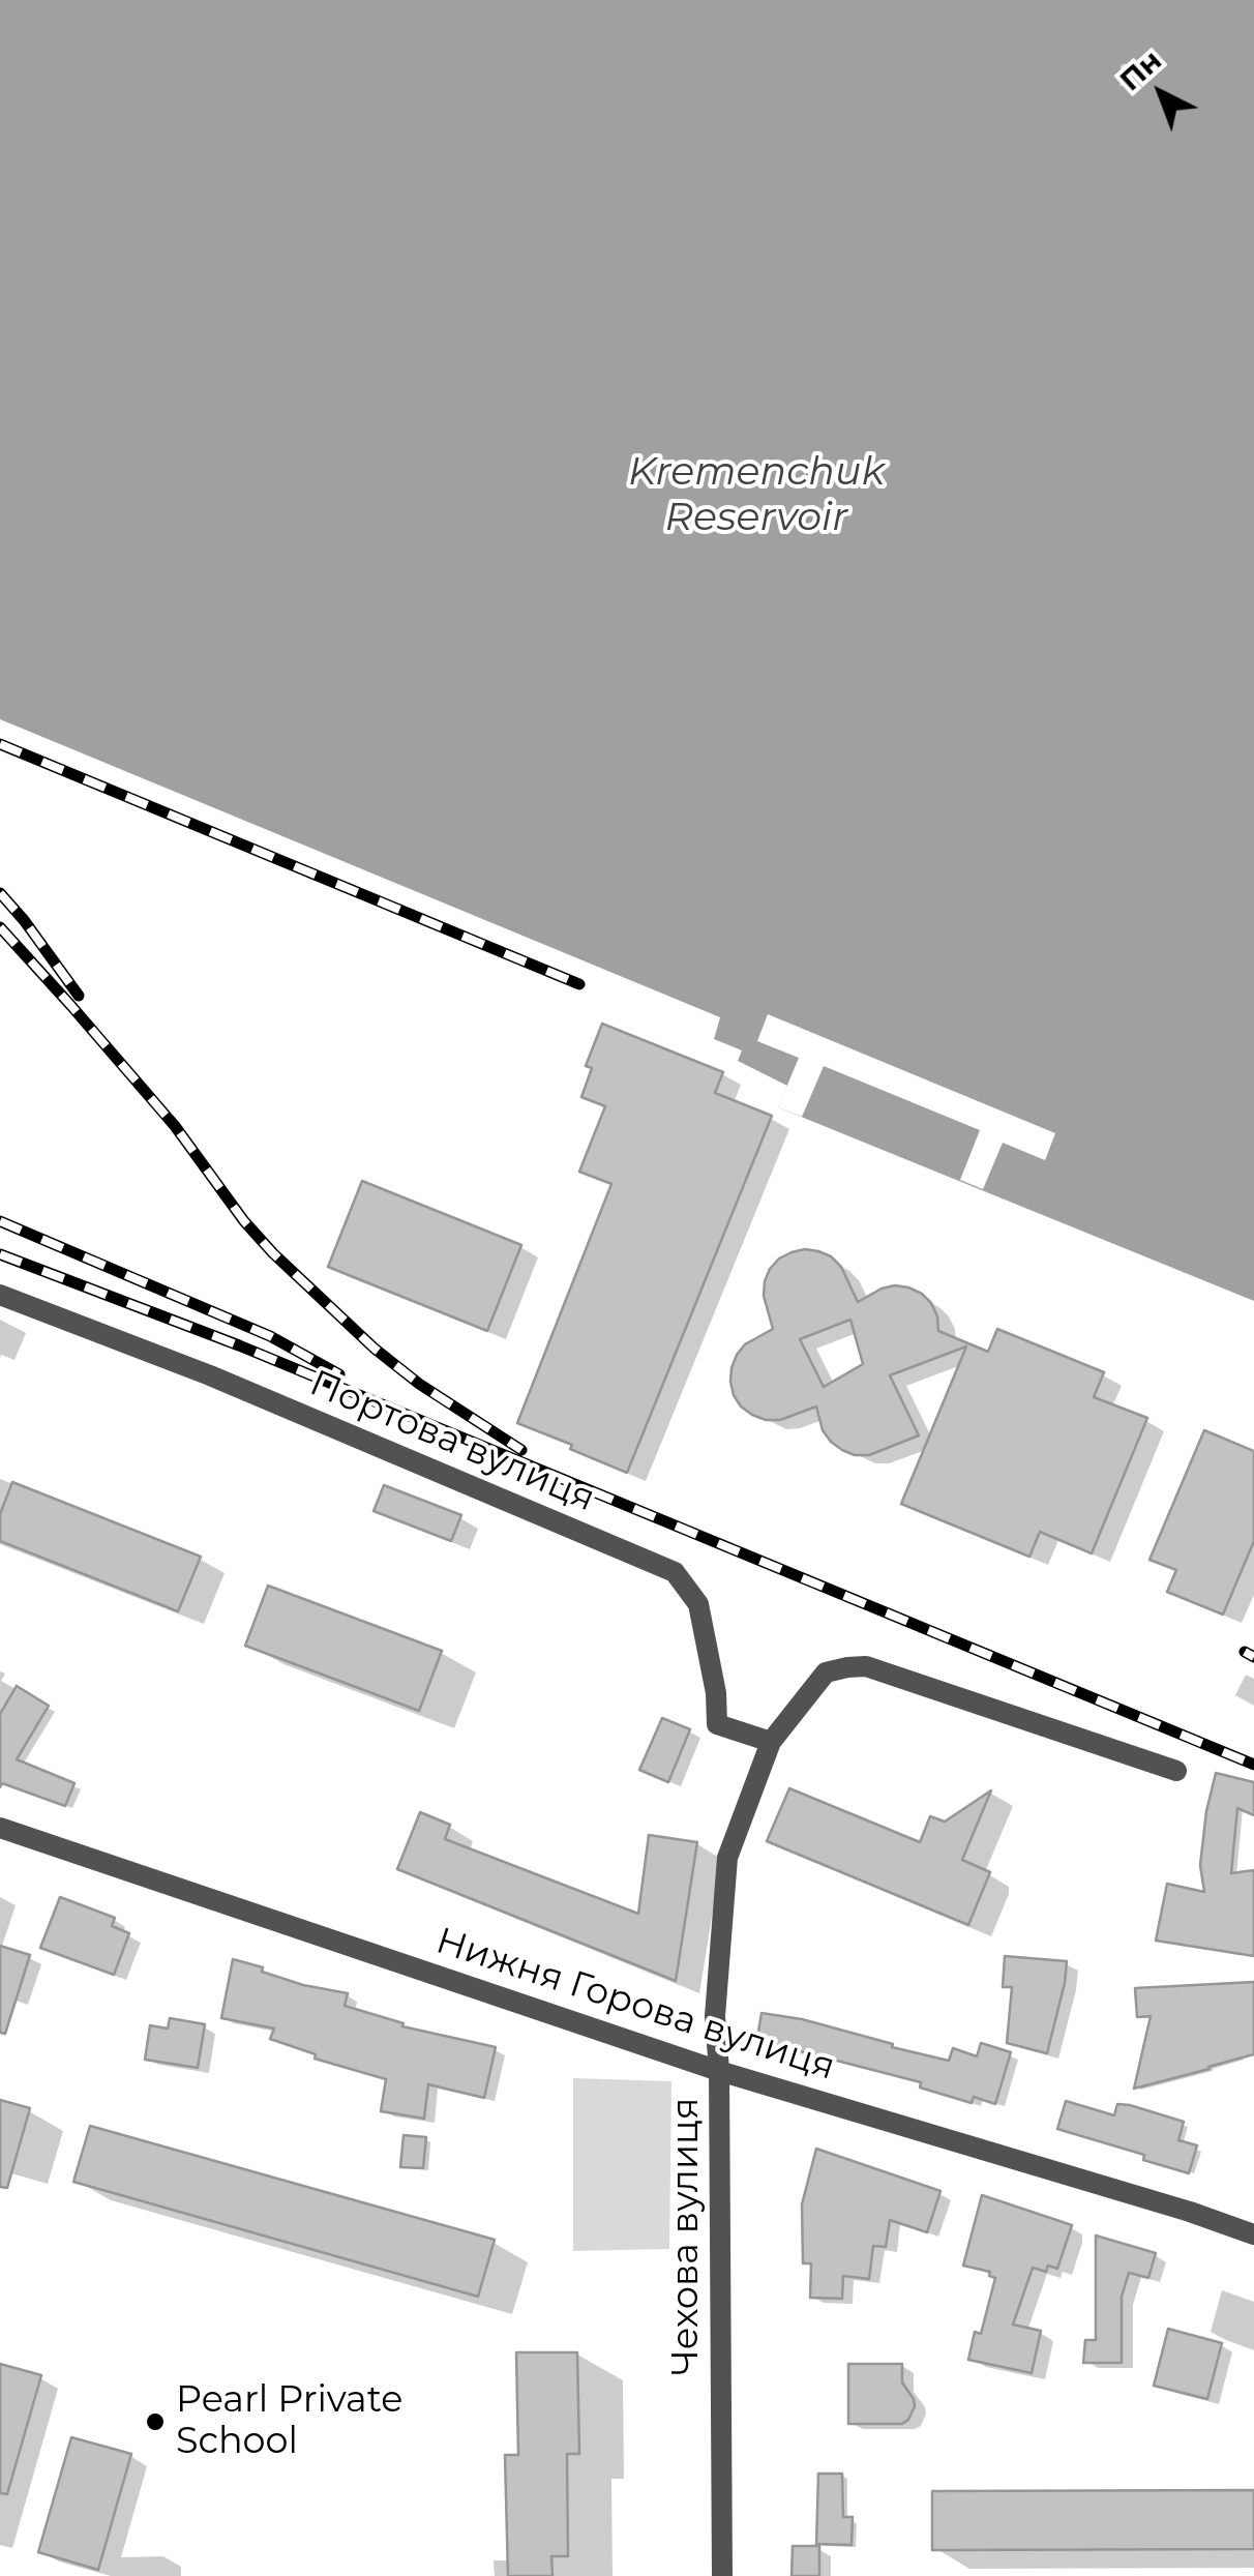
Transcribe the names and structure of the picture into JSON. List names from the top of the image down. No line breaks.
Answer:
{"streets":{"street":["Портова вулиця","Нижня Горова вулиця","Чехова вулиця"]},"crossings":[["Портова вулиця","Чехова вулиця"],["Нижня Горова вулиця","Чехова вулиця"]],"water":["Kremenchuk Reservoir"],"places":["Pearl Private School"],"north":"top left"}
